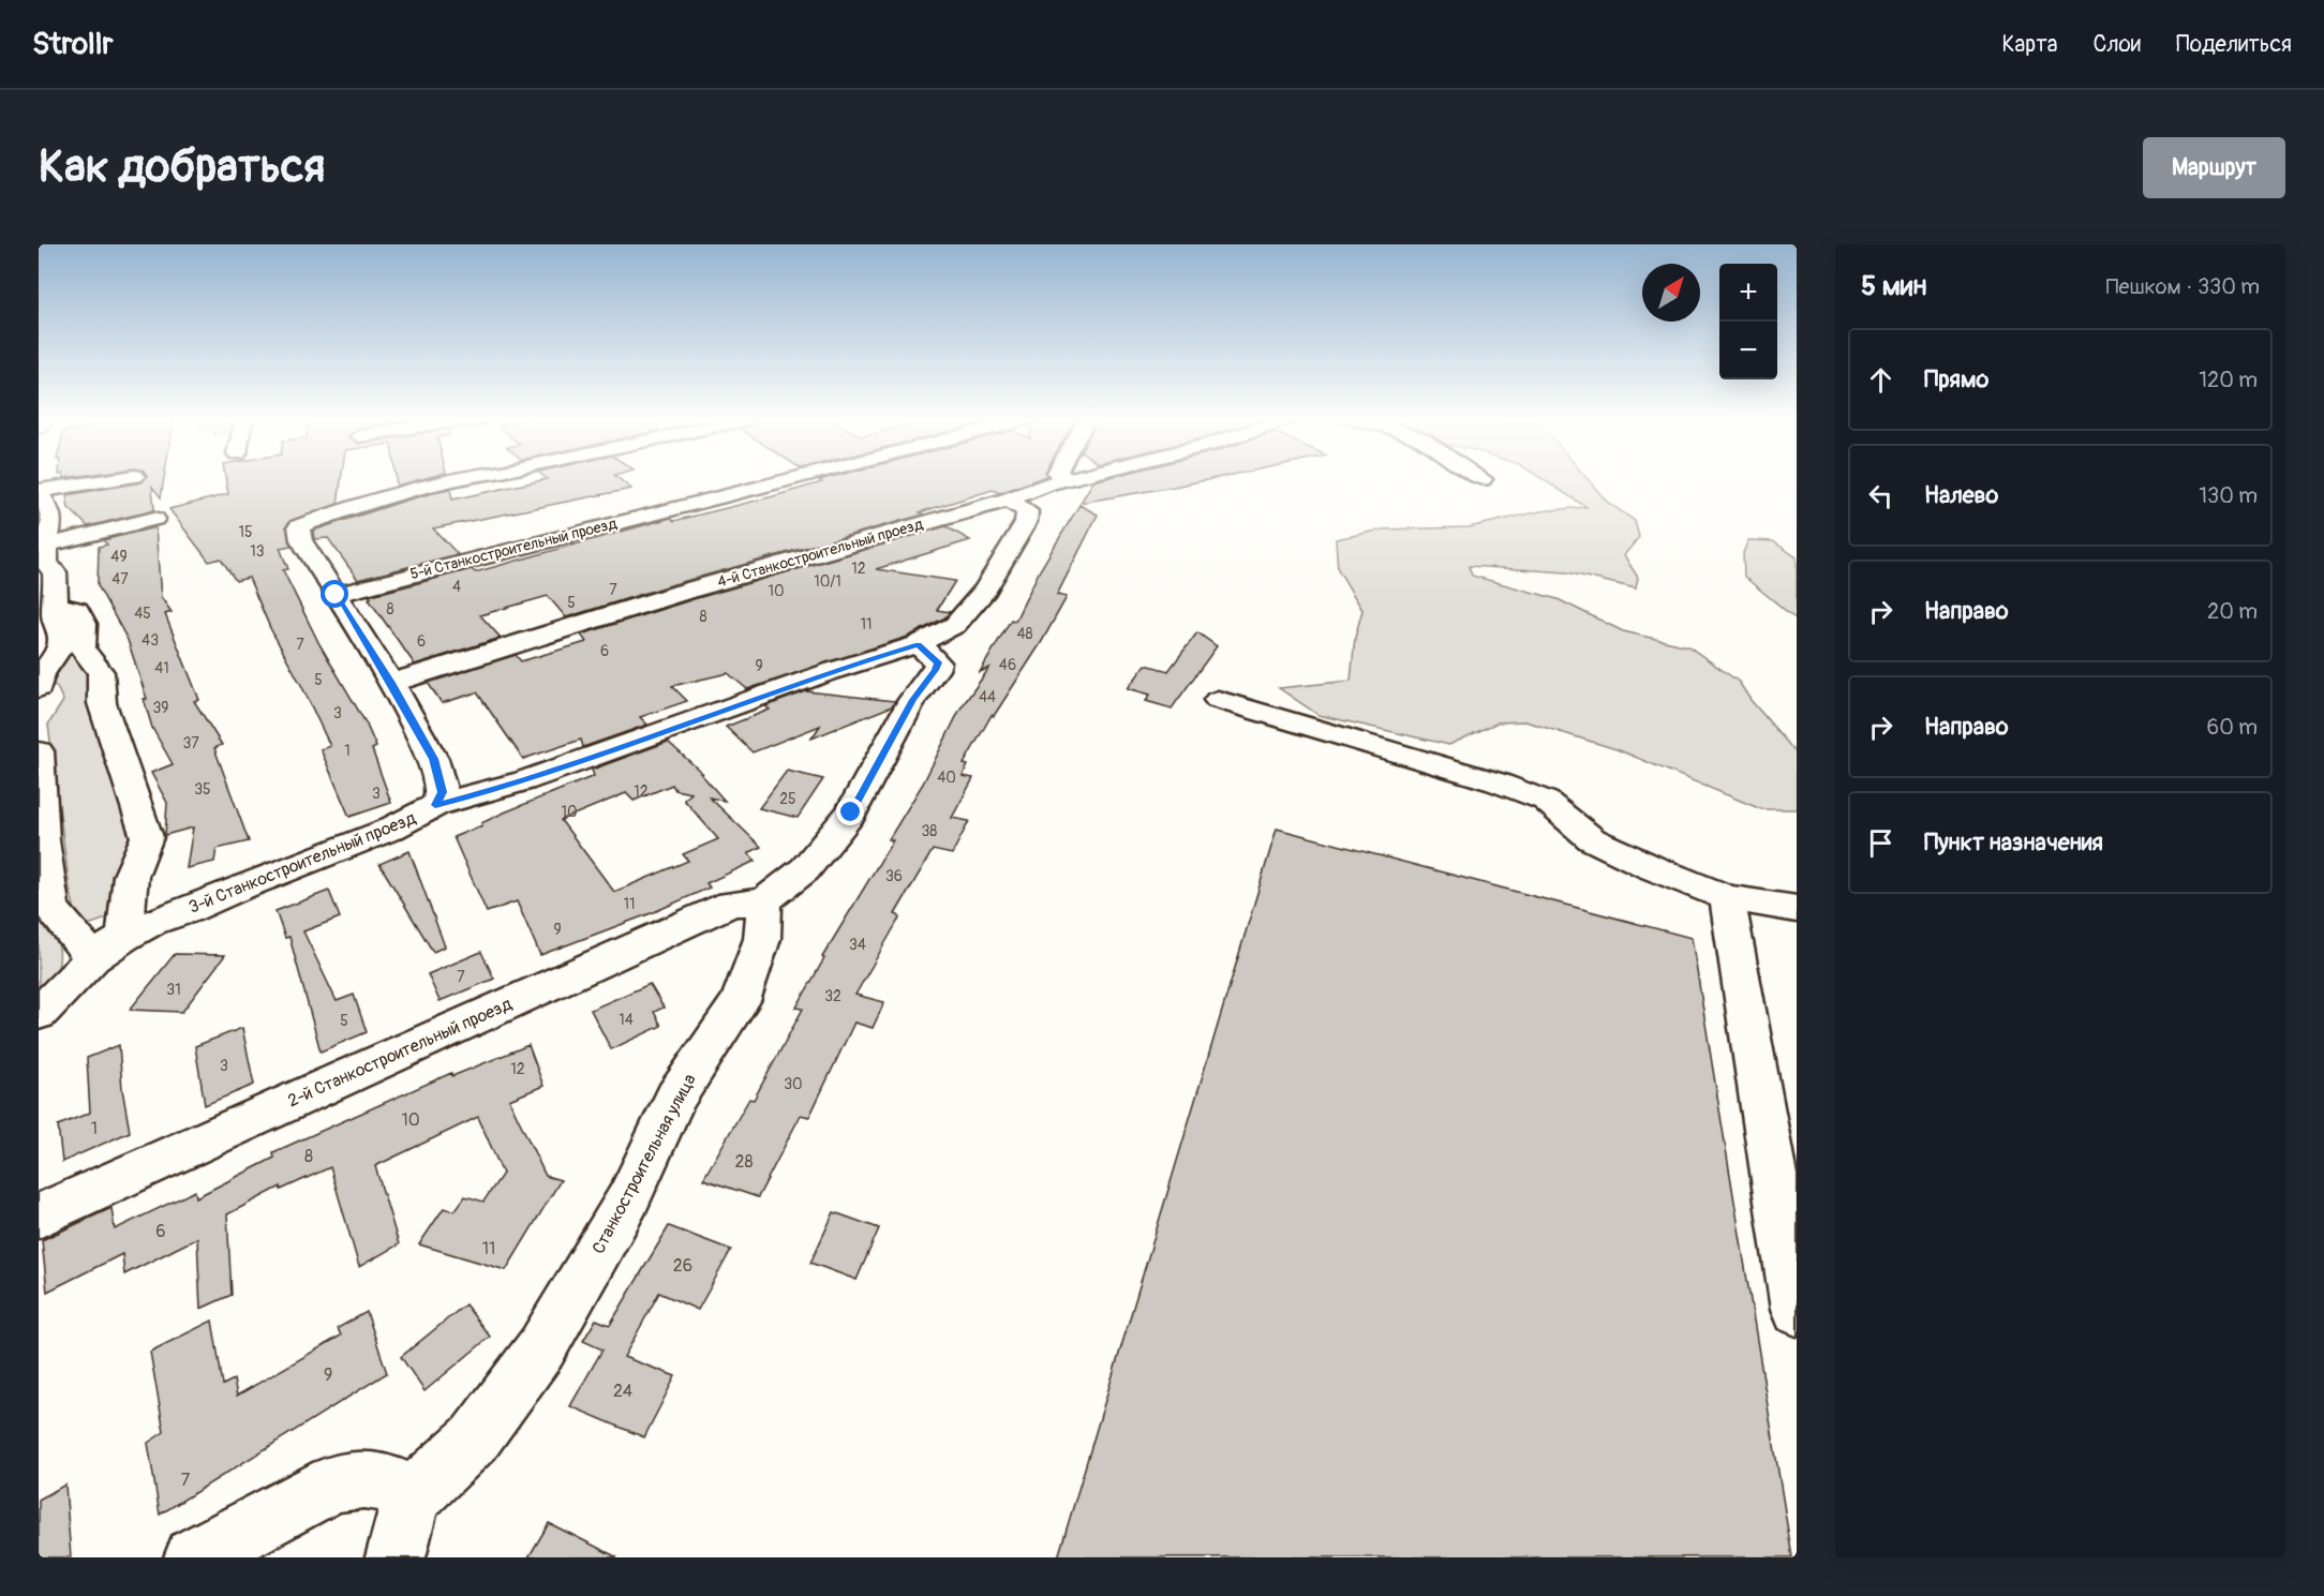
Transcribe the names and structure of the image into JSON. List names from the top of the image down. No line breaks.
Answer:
{"streets":{"street":["5-й Станкостроительный проезд","4-й Станкостроительный проезд","3-й Станкостроительный проезд","2-й Станкостроительный проезд","Станкостроительная улица"]},"crossings":[["2-й Станкостроительный проезд","Станкостроительная улица"]],"house_numbers":["15","13","49","12","47","10/1","4","7","10","5","8","45","8","11","48","43","6","7","6","46","9","41","5","44","39","3","37","1","40","35","12","3","25","10","38","36","11","9","34","7","31","32","14","5","3","12","30","10","1","8","28","6","11","26","9","24","7"],"north":"top right","page":{"header":"Strollr","nav":["Карта","Слои","Поделиться"],"buttons":"Маршрут","title":"Как добраться","heading":["5 мин","Пешком · 330 m"],"map_buttons":["+","−"],"list":[["Прямо","120 m"],["Налево","130 m"],["Направо","20 m"],["Направо","60 m"],"Пункт назначения"]}}
